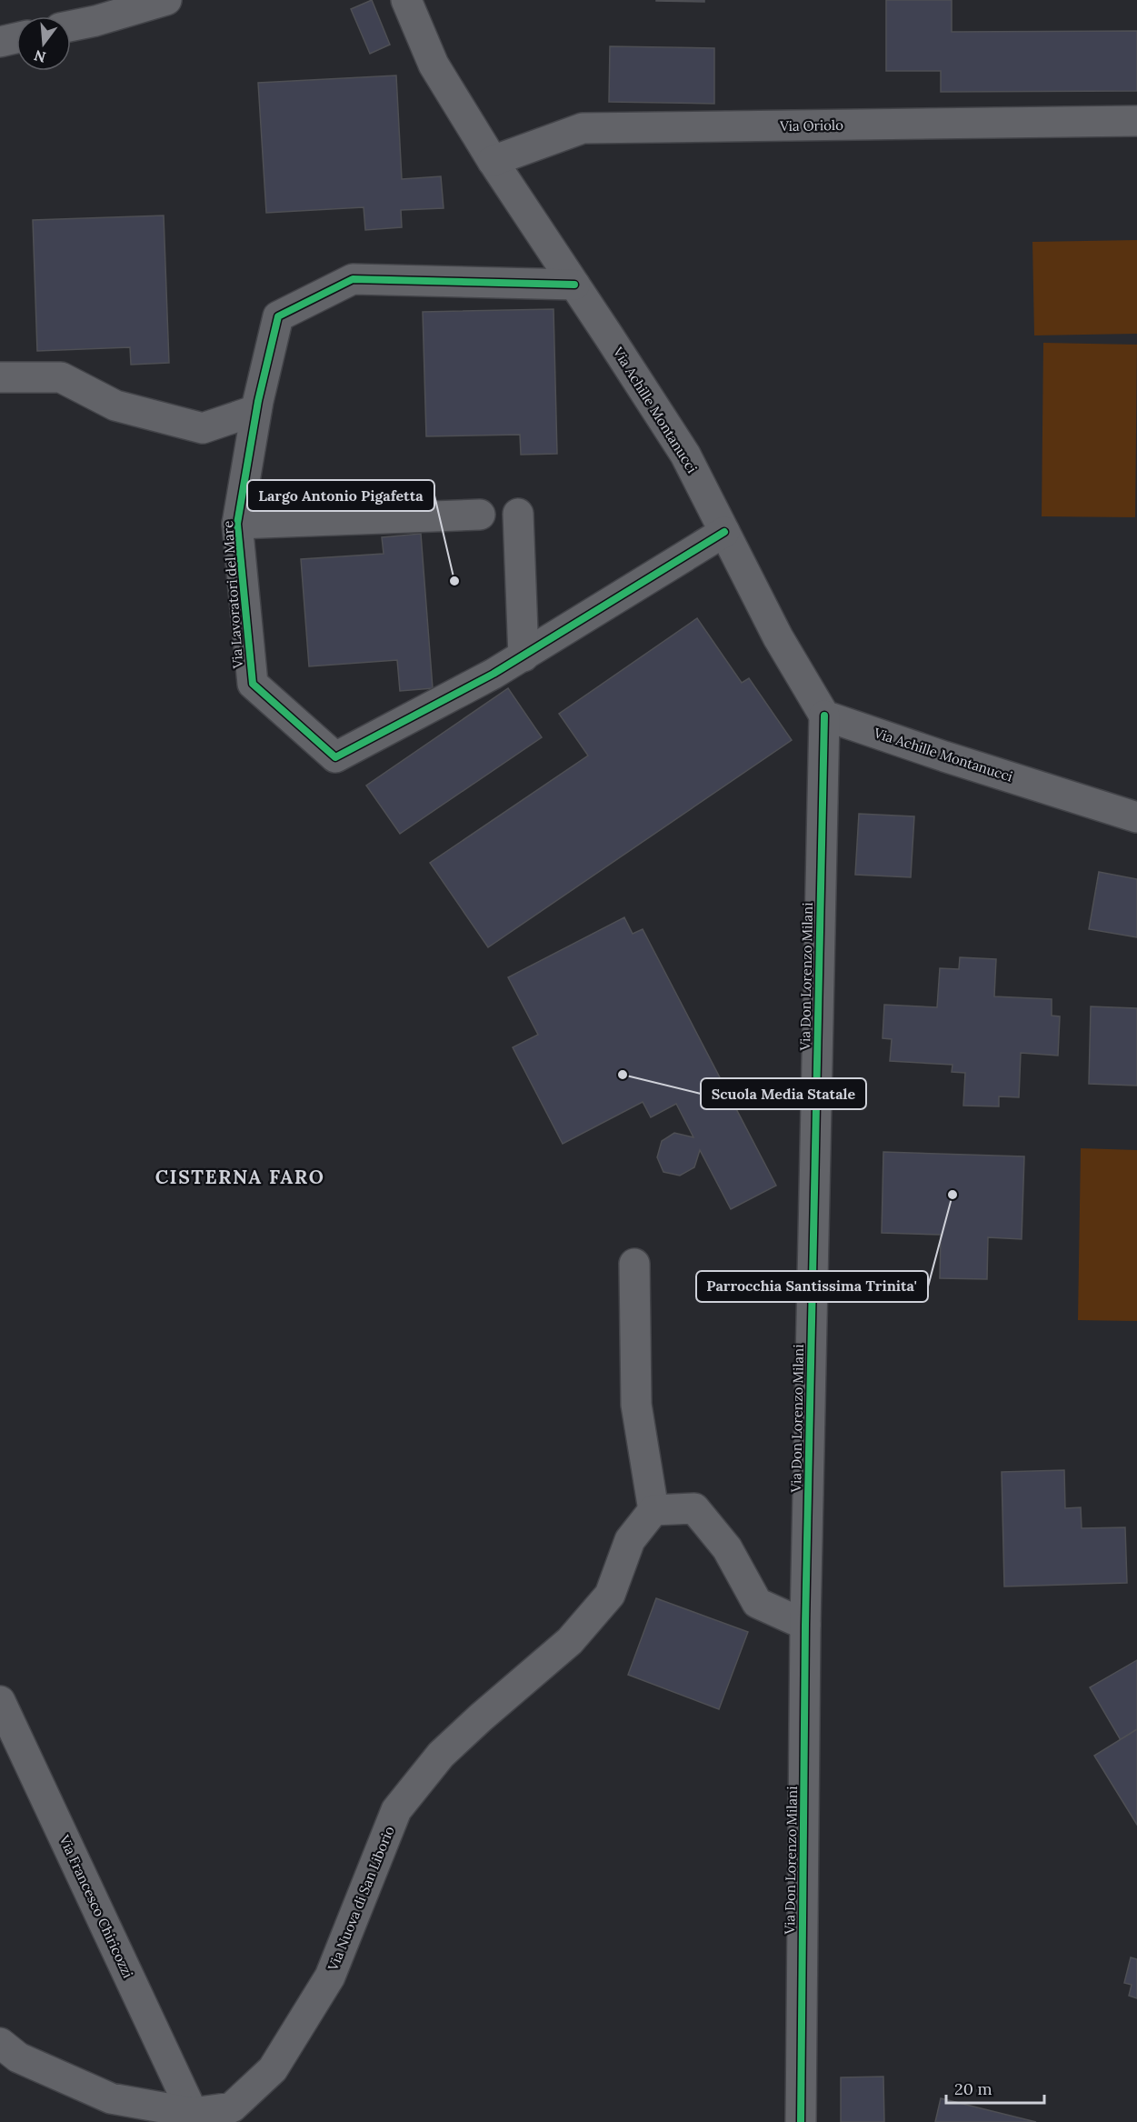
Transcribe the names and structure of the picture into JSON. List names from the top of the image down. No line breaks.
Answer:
{"streets":{"street":["Via Oriolo","Via Achille Montanucci","Via Lavoratori del Mare","Via Don Lorenzo Milani","Via Nuova di San Liborio","Via Francesco Chiricozzi"]},"crossings":[["Via Oriolo","Via Achille Montanucci"],["Via Achille Montanucci","Via Lavoratori del Mare"],["Via Achille Montanucci","Via Don Lorenzo Milani"],["Via Nuova di San Liborio","Via Francesco Chiricozzi"]],"districts":["CISTERNA FARO"],"places":["Largo Antonio Pigafetta","Scuola Media Statale","Parrocchia Santissima Trinita'"],"scale_bar":"20 m","north":"bottom"}
